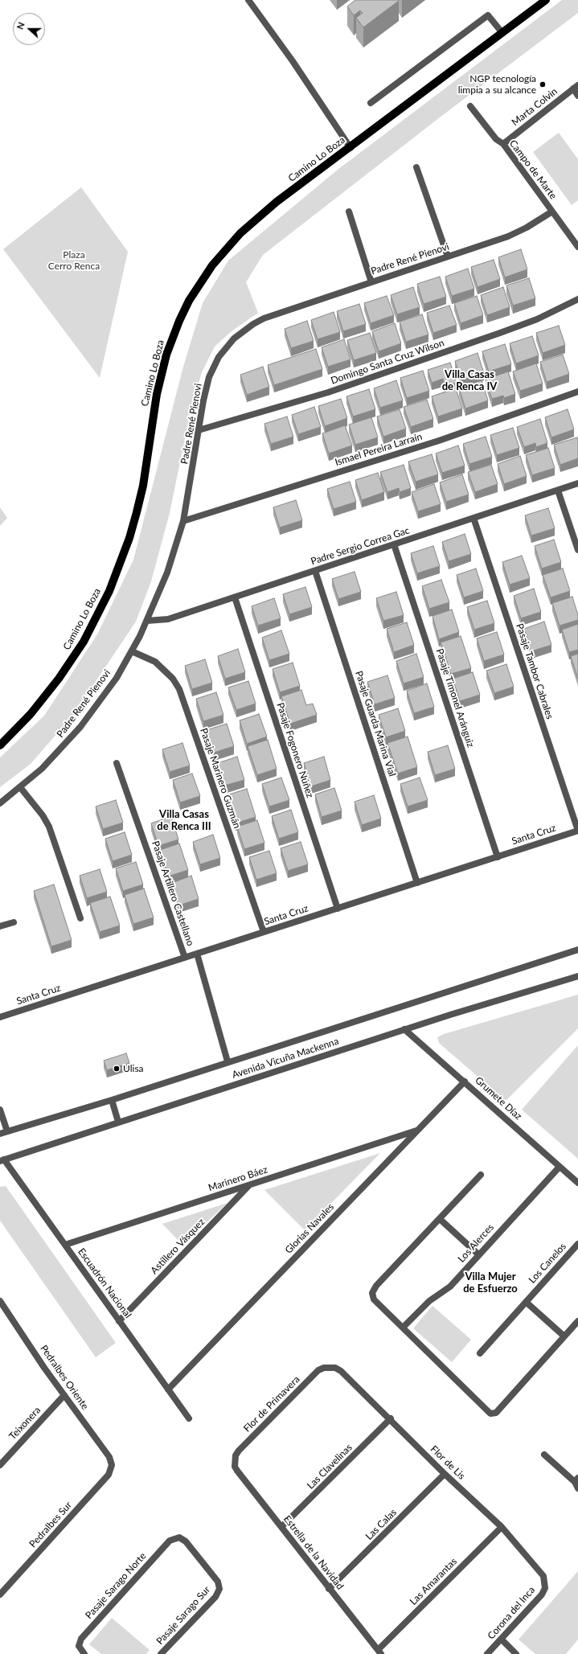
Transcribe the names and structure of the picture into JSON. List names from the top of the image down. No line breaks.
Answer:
{"streets":{"main road":["Camino Lo Boza"],"street":["Marta Colvin","Campo de Marte","Padre René Pienovi","Domingo Santa Cruz Wilson","Ismael Pereira Larraín","Padre Sergio Correa Gac","Pasaje Tambor Cabrales","Pasaje Timonel Aránguiz","Pasaje Guarda Marina Vial","Pasaje Fogonero Núñez","Pasaje Marinero Guzmán","Santa Cruz","Pasaje Artillero Castellano","Avenida Vicuña Mackenna","Grumete Díaz","Marinero Báez","Glorias Navales","Los Alerces","Astillero Vásquez","Los Canelos","Escuadrón Nacional","Pedralbes Oriente","Flor de Primavera","Teixonera","Flor de Lis","Las Clavelinas","Pedralbes Sur","Las Calas","Estrella de la Navidad","Las Amarantas","Pasaje Sarago Norte","Corona del Inca","Pasaje Sarago Sur"]},"crossings":[["Marta Colvin","Campo de Marte"],["Campo de Marte","Padre René Pienovi"],["Padre René Pienovi","Domingo Santa Cruz Wilson"],["Padre René Pienovi","Ismael Pereira Larraín"],["Padre René Pienovi","Padre Sergio Correa Gac"],["Padre René Pienovi","Pasaje Marinero Guzmán"],["Padre Sergio Correa Gac","Pasaje Tambor Cabrales"],["Padre Sergio Correa Gac","Pasaje Timonel Aránguiz"],["Padre Sergio Correa Gac","Pasaje Guarda Marina Vial"],["Padre Sergio Correa Gac","Pasaje Fogonero Núñez"],["Pasaje Tambor Cabrales","Santa Cruz"],["Pasaje Timonel Aránguiz","Santa Cruz"],["Pasaje Guarda Marina Vial","Santa Cruz"],["Pasaje Fogonero Núñez","Santa Cruz"],["Pasaje Marinero Guzmán","Santa Cruz"],["Santa Cruz","Pasaje Artillero Castellano"],["Pasaje Artillero Castellano","Avenida Vicuña Mackenna"],["Avenida Vicuña Mackenna","Grumete Díaz"],["Avenida Vicuña Mackenna","Escuadrón Nacional"],["Grumete Díaz","Glorias Navales"],["Grumete Díaz","Los Alerces"],["Marinero Báez","Glorias Navales"],["Marinero Báez","Astillero Vásquez"],["Marinero Báez","Escuadrón Nacional"],["Glorias Navales","Escuadrón Nacional"],["Astillero Vásquez","Escuadrón Nacional"],["Pedralbes Oriente","Teixonera"],["Pedralbes Oriente","Pedralbes Sur"],["Flor de Primavera","Flor de Lis"],["Flor de Primavera","Estrella de la Navidad"],["Flor de Lis","Las Clavelinas"],["Flor de Lis","Las Calas"],["Flor de Lis","Las Amarantas"],["Flor de Lis","Corona del Inca"],["Las Clavelinas","Estrella de la Navidad"],["Las Calas","Estrella de la Navidad"],["Estrella de la Navidad","Las Amarantas"],["Pasaje Sarago Norte","Pasaje Sarago Sur"]],"districts":["Villa Casas de Renca IV","Villa Casas de Renca III","Villa Mujer de Esfuerzo"],"parks":["Plaza Cerro Renca"],"places":["NGP tecnología limpia a su alcance","Ulisa"],"north":"left"}
